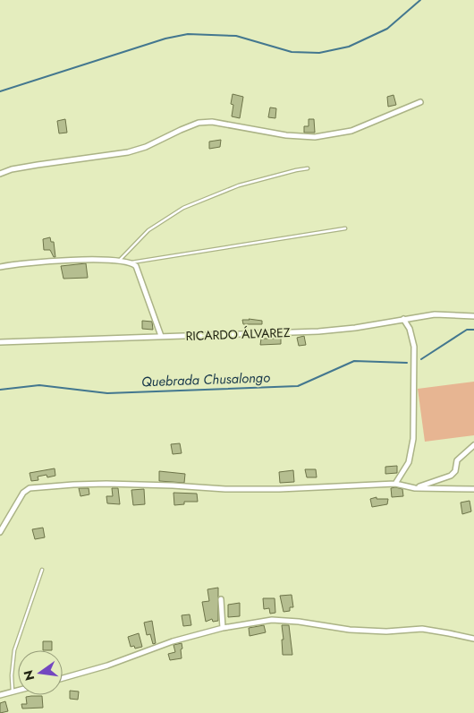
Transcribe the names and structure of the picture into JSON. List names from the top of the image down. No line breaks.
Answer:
{"streets":{"street":["RICARDO ÁLVAREZ"]},"water":["Quebrada Chusalongo"],"north":"left"}
